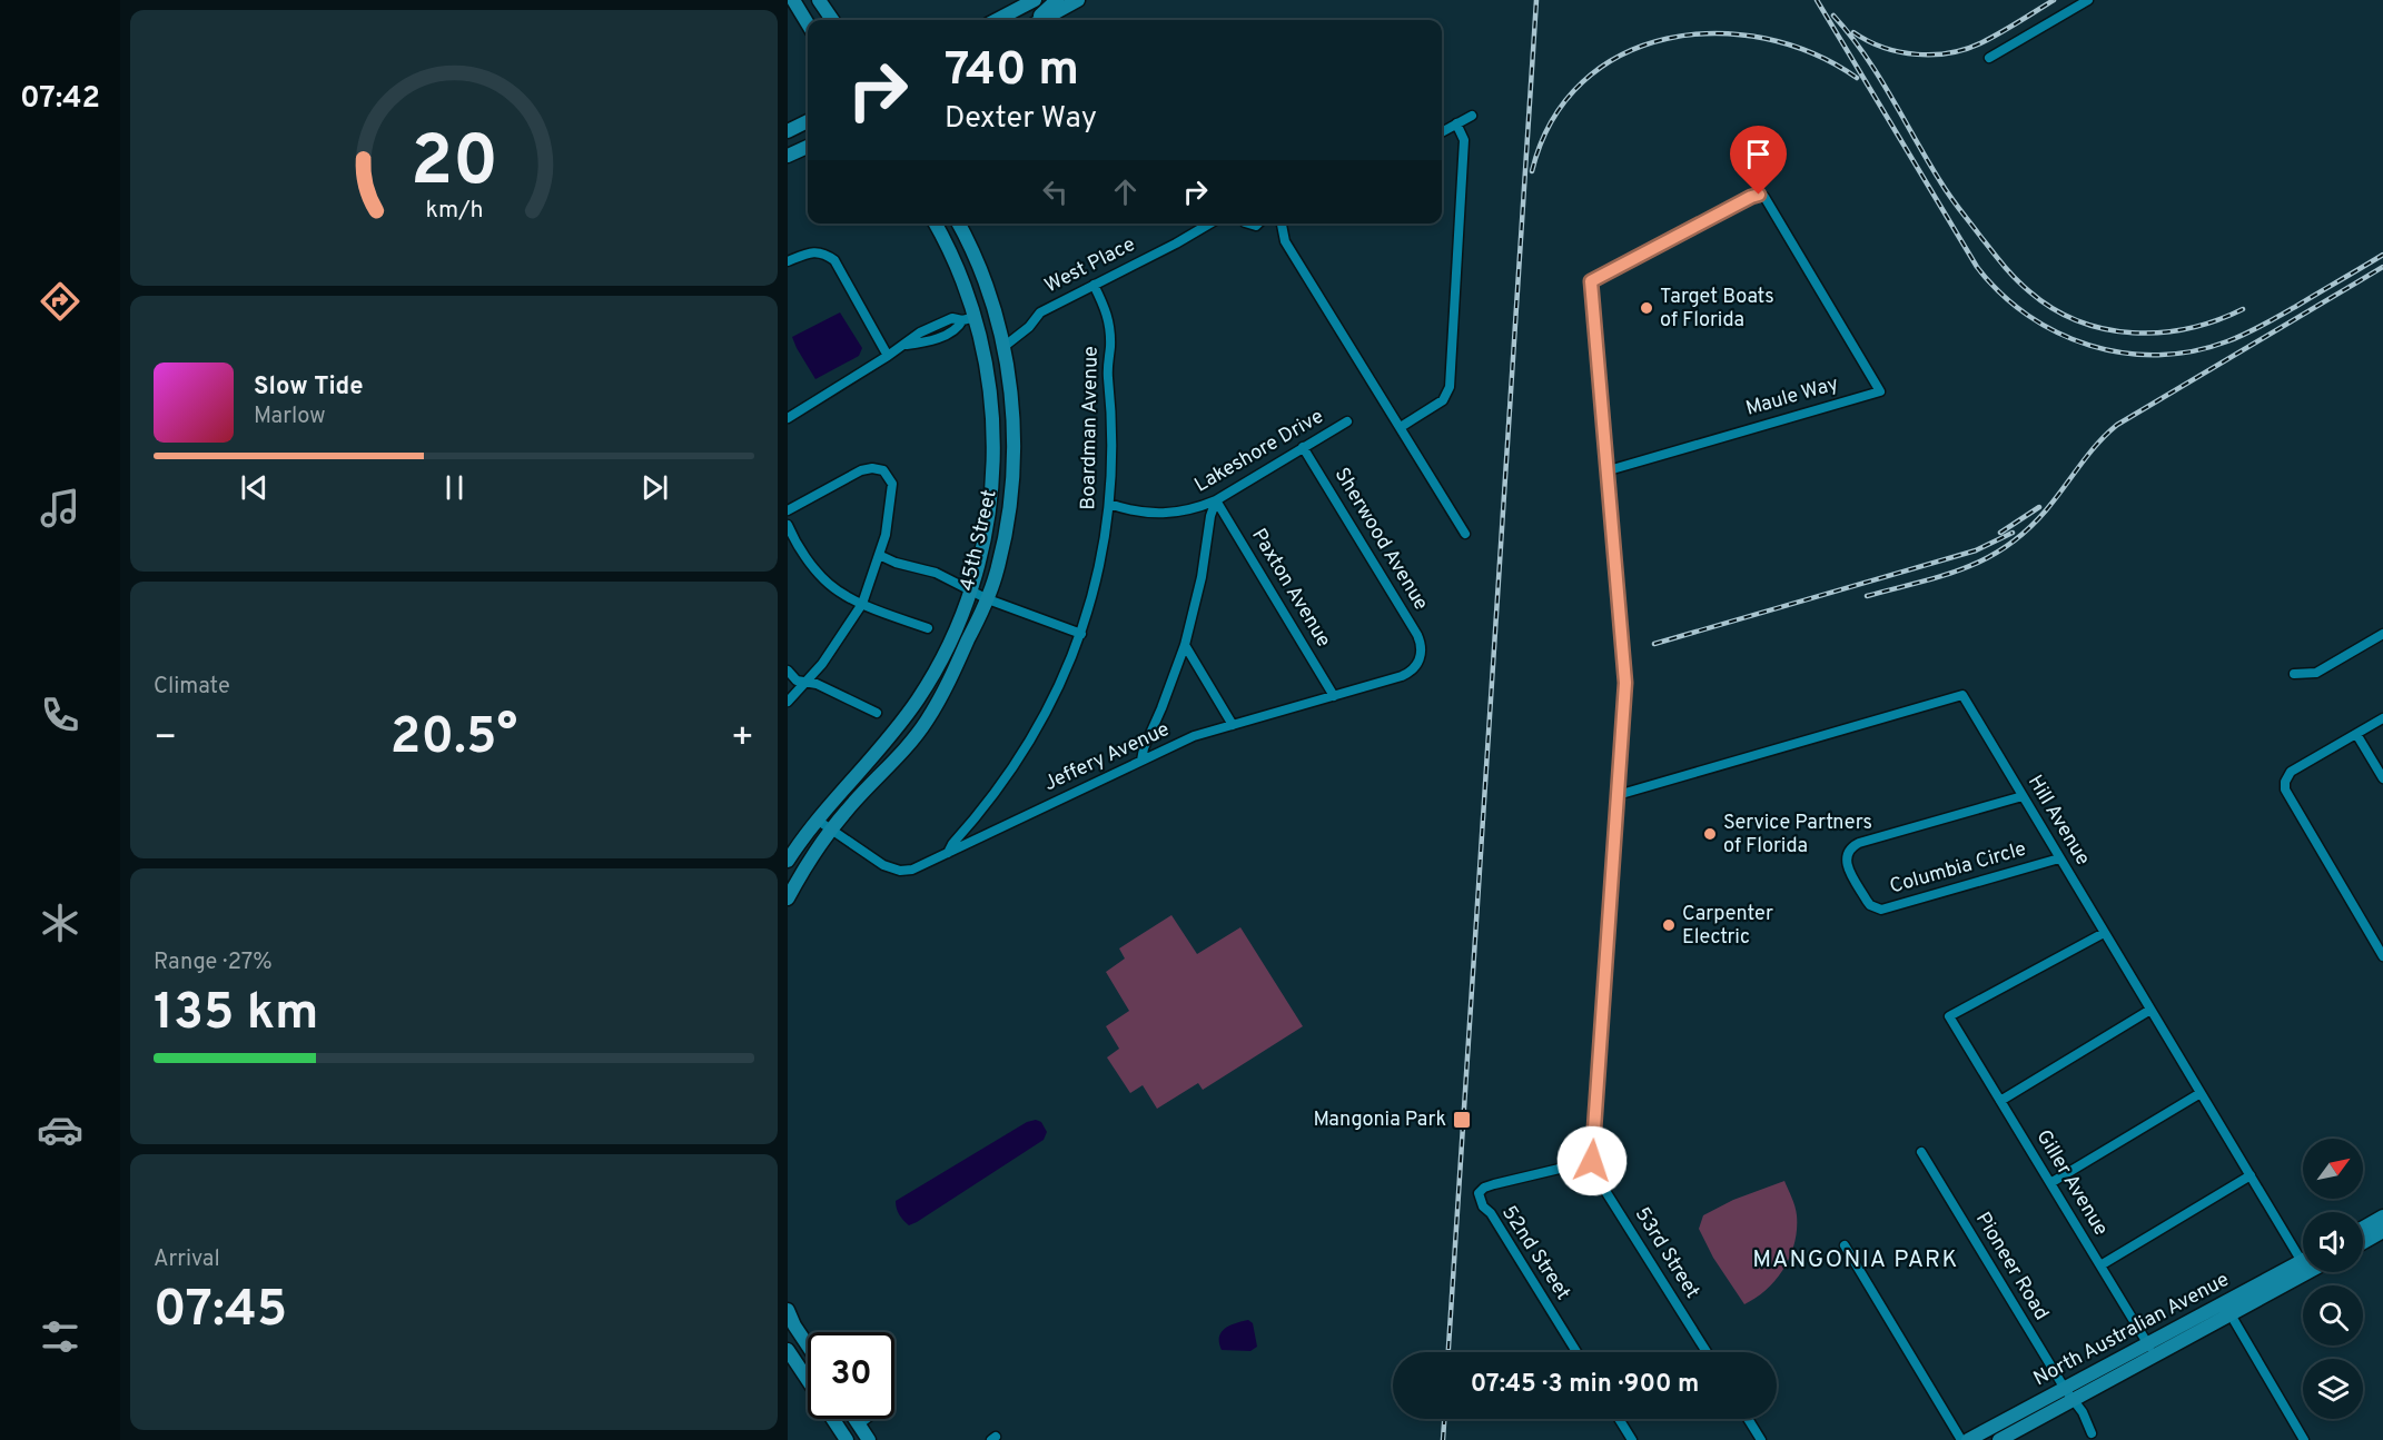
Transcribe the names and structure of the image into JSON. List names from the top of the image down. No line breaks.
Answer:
{"streets":{"main road":["45th Street","North Australian Avenue"],"street":["West Place","Maule Way","Boardman Avenue","Lakeshore Drive","Sherwood Avenue","Paxton Avenue","Jeffery Avenue","Hill Avenue","Columbia Circle","Giller Avenue","52nd Street","53rd Street","Pioneer Road"]},"crossings":[["West Place","Boardman Avenue"],["West Place","45th Street"],["Maule Way","53rd Street"],["Boardman Avenue","Lakeshore Drive"],["Boardman Avenue","Jeffery Avenue"],["Lakeshore Drive","Sherwood Avenue"],["Lakeshore Drive","Paxton Avenue"],["Sherwood Avenue","Jeffery Avenue"],["45th Street","Jeffery Avenue"],["Paxton Avenue","Jeffery Avenue"],["Hill Avenue","Columbia Circle"],["Hill Avenue","Giller Avenue"],["Hill Avenue","53rd Street"],["Giller Avenue","North Australian Avenue"],["52nd Street","53rd Street"],["Pioneer Road","North Australian Avenue"]],"districts":["MANGONIA PARK"],"places":{"other":["Target Boats of Florida","Service Partners of Florida","Carpenter Electric"],"transit":["Mangonia Park"]},"north":"top right","page":{"tabs":"07:42","turn":["740 m","Dexter Way"],"song":["Slow Tide","Marlow"],"tile":["Climate",["Range · 27%","135 km"],["Arrival","07:45"]],"heat":["−","20.5°","+"],"limit":"30","trip":"07:45 · 3 min · 900 m","gauge":["20","km/h"]}}
